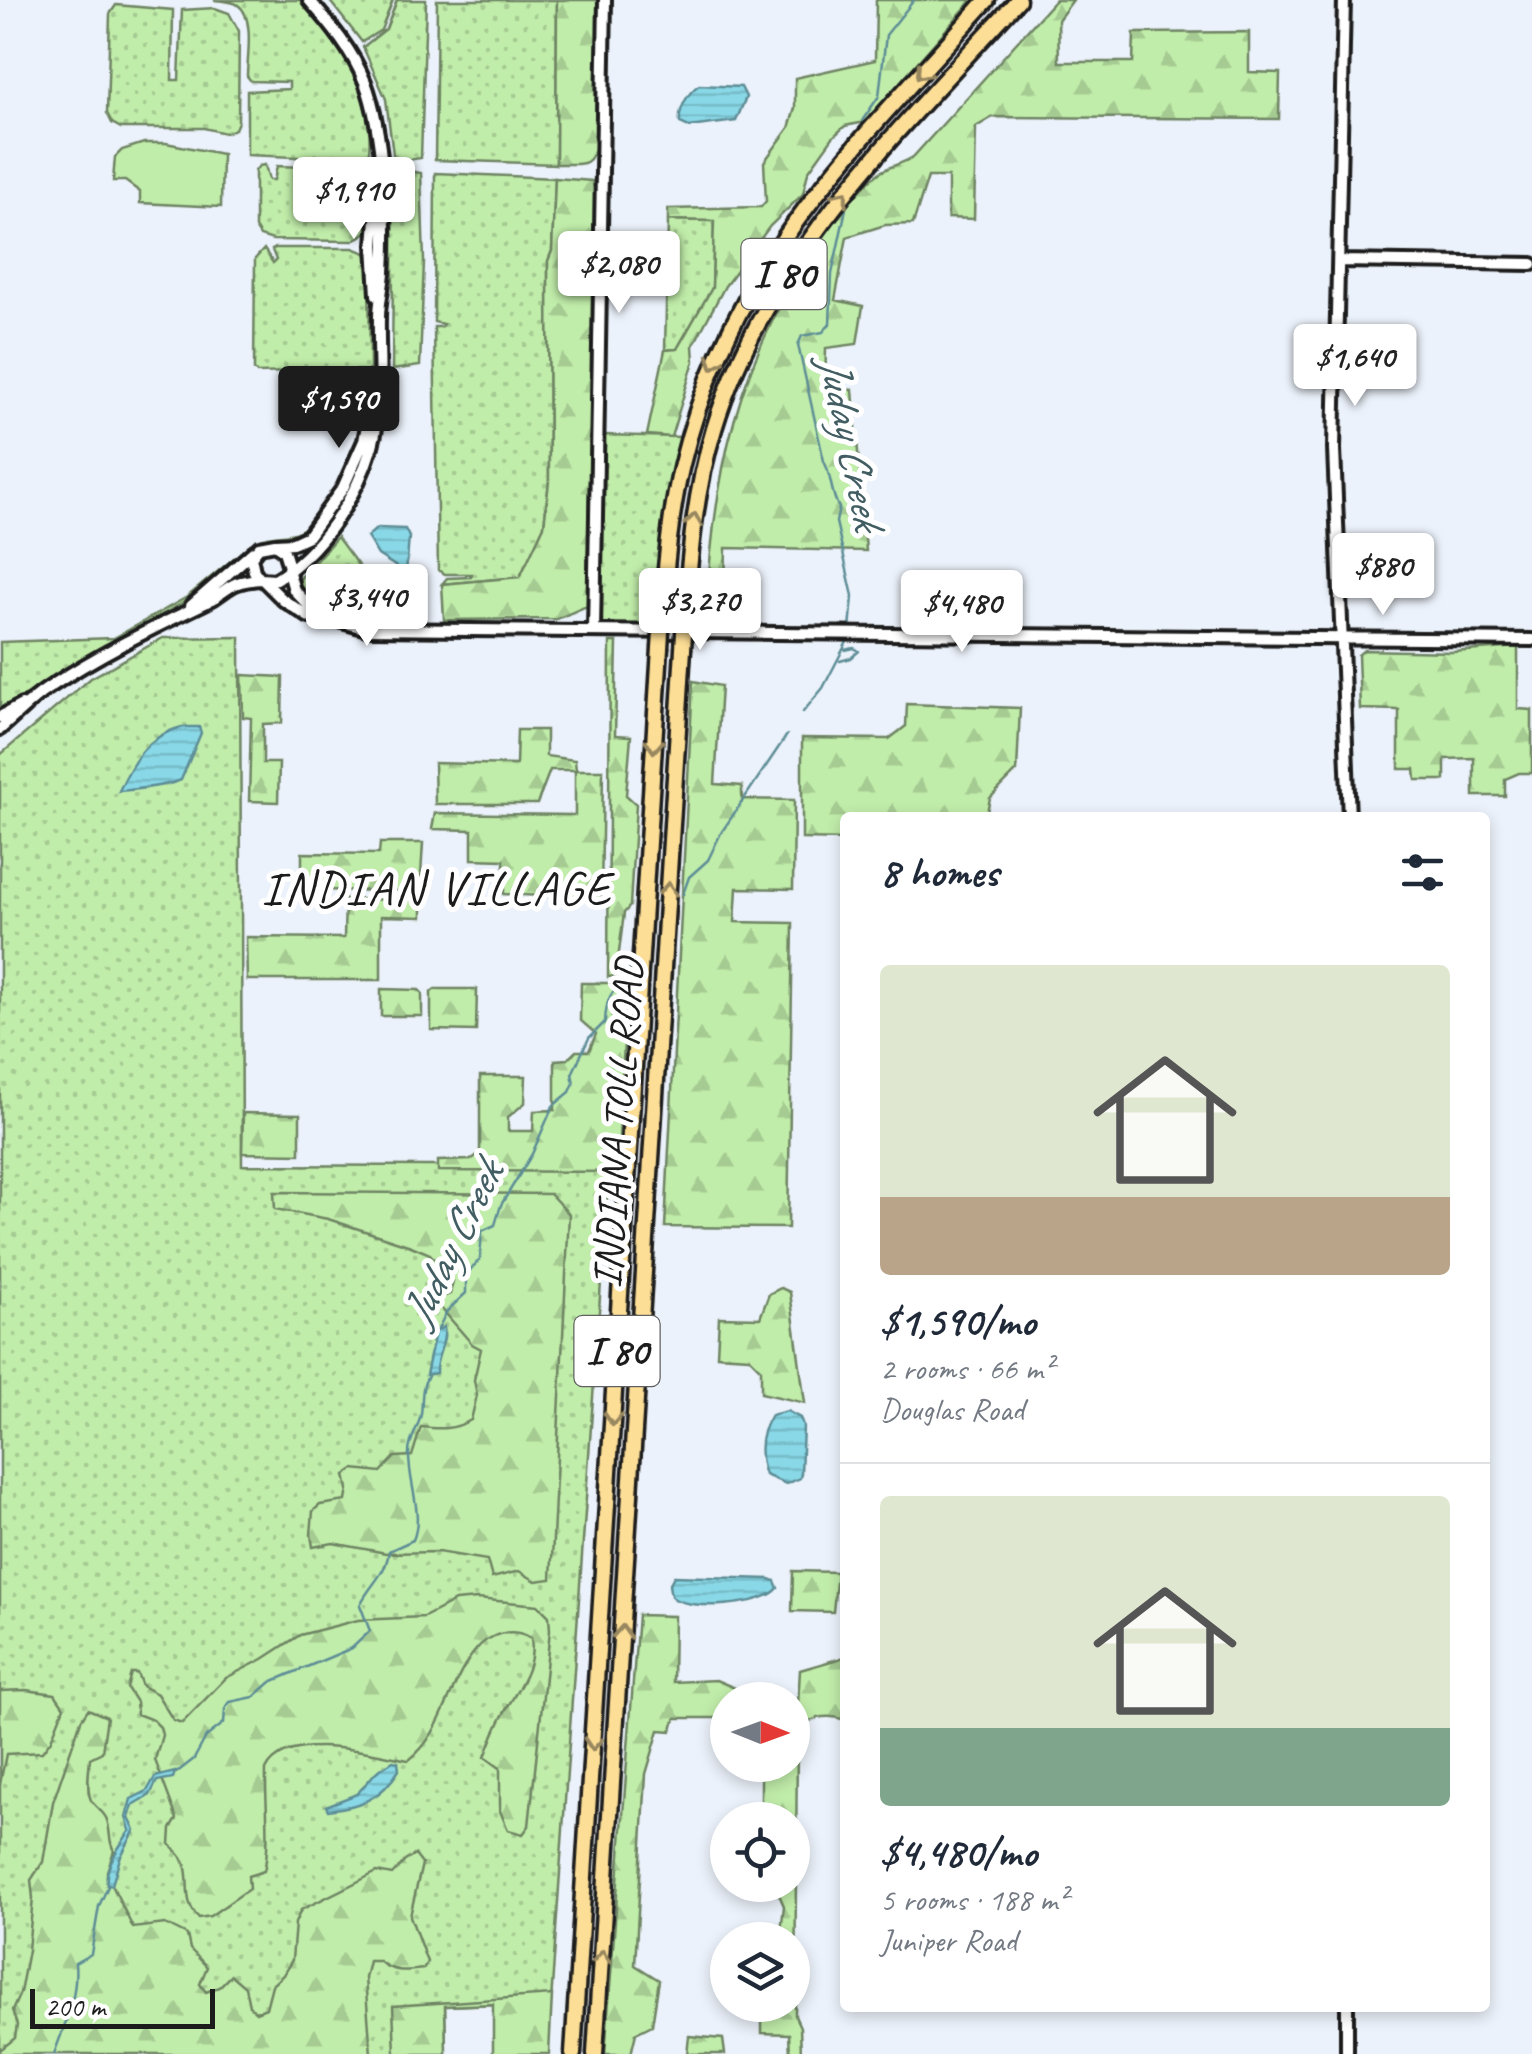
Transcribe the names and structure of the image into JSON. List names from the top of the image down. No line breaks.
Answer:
{"streets":{"highway":["I 80","INDIANA TOLL ROAD"]},"districts":["INDIAN VILLAGE"],"water":["Juday Creek"],"scale_bar":"200 m","north":"right","page":{"price":["$1,910","$2,080","$1,640","$1,590","$880","$3,440","$3,270","$4,480"],"heading":"8 homes","list":[{"name":"$1,590/mo","note":"2 rooms · 66 m² · Douglas Road"},{"name":"$4,480/mo","note":"5 rooms · 188 m² · Juniper Road"}],"scale":"200 m"}}
